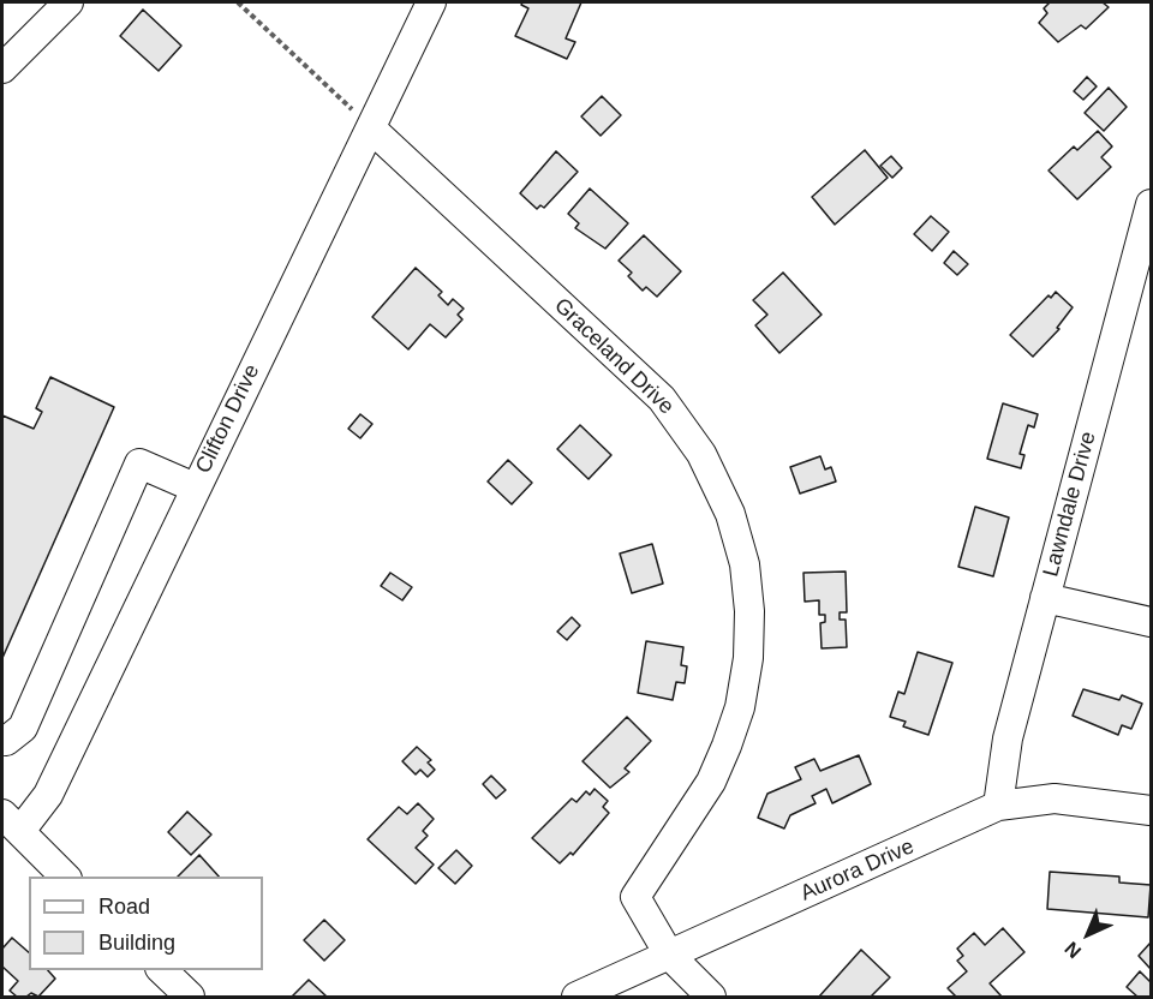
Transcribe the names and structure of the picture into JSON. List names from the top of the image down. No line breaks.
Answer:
{"streets":{"street":["Graceland Drive","Clifton Drive","Lawndale Drive","Aurora Drive"]},"crossings":[["Graceland Drive","Clifton Drive"],["Graceland Drive","Aurora Drive"],["Lawndale Drive","Aurora Drive"]],"legend":["Road","Building"],"north":"bottom left"}
